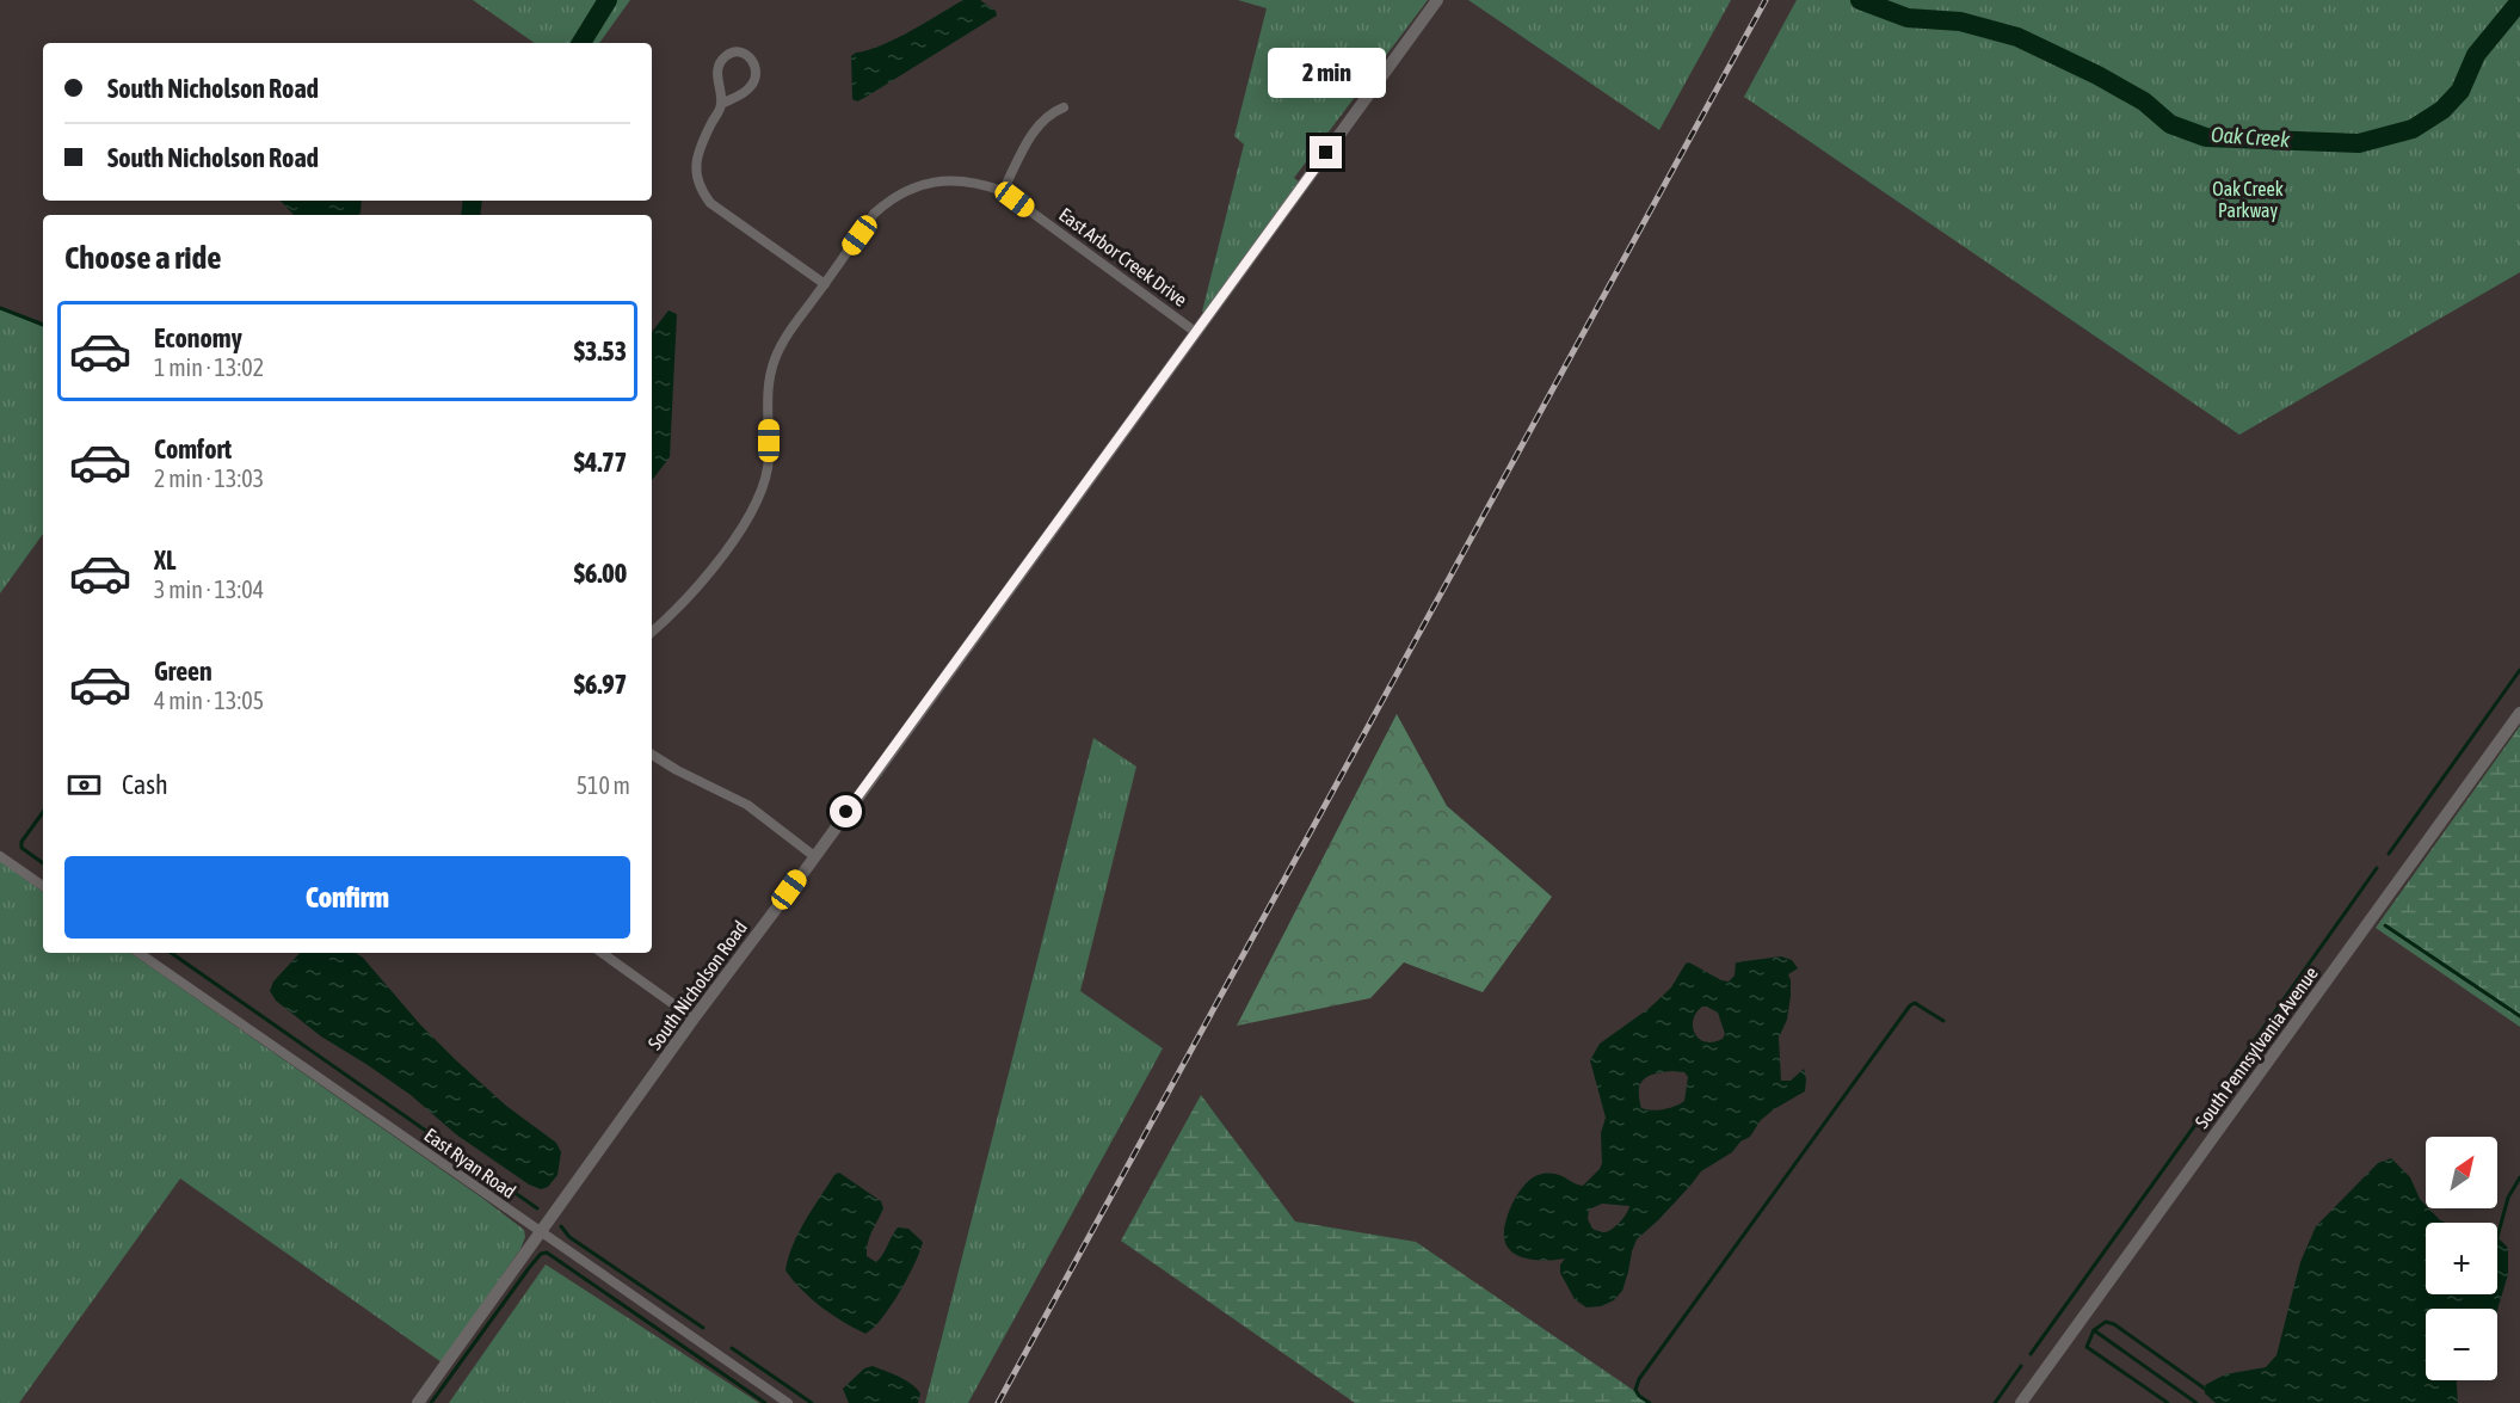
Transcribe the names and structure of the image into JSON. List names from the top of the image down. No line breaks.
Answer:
{"streets":{"street":["East Arbor Creek Drive","South Nicholson Road","South Pennsylvania Avenue","East Ryan Road"]},"crossings":[["East Arbor Creek Drive","South Nicholson Road"],["South Nicholson Road","East Ryan Road"]],"water":["Oak Creek"],"parks":["Oak Creek Parkway"],"north":"top right","page":{"banner":["South Nicholson Road","South Nicholson Road"],"bubble":"2 min","heading":"Choose a ride","list":[{"name":"Economy","note":"1 min · 13:02","value":"$3.53"},{"name":"Comfort","note":"2 min · 13:03","value":"$4.77"},{"name":"XL","note":"3 min · 13:04","value":"$6.00"},{"name":"Green","note":"4 min · 13:05","value":"$6.97"}],"pay":["Cash","510 m"],"buttons":"Confirm","map_buttons":["+","−"]}}
